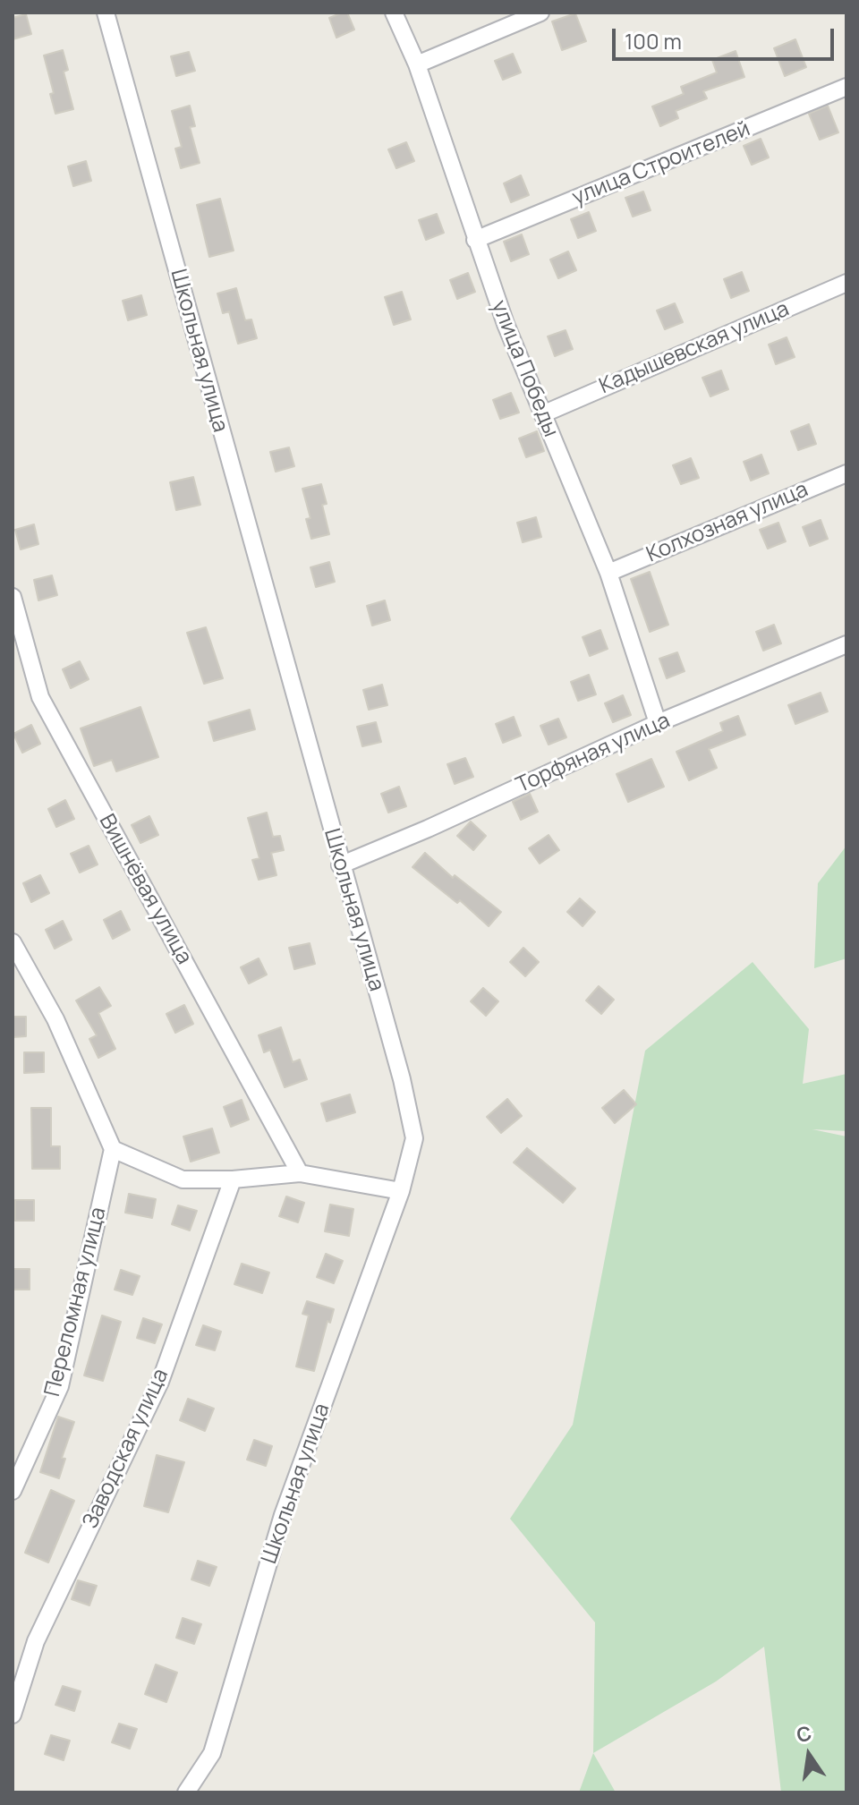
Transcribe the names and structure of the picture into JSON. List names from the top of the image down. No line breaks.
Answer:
{"streets":{"street":["улица Строителей","Кадышевская улица","Школьная улица","улица Победы","Колхозная улица","Торфяная улица","Вишнёвая улица","Переломная улица","Заводская улица"]},"crossings":[["улица Строителей","улица Победы"],["Кадышевская улица","улица Победы"],["Школьная улица","Торфяная улица"],["улица Победы","Колхозная улица"],["улица Победы","Торфяная улица"]],"scale_bar":"100 m","north":"top"}
